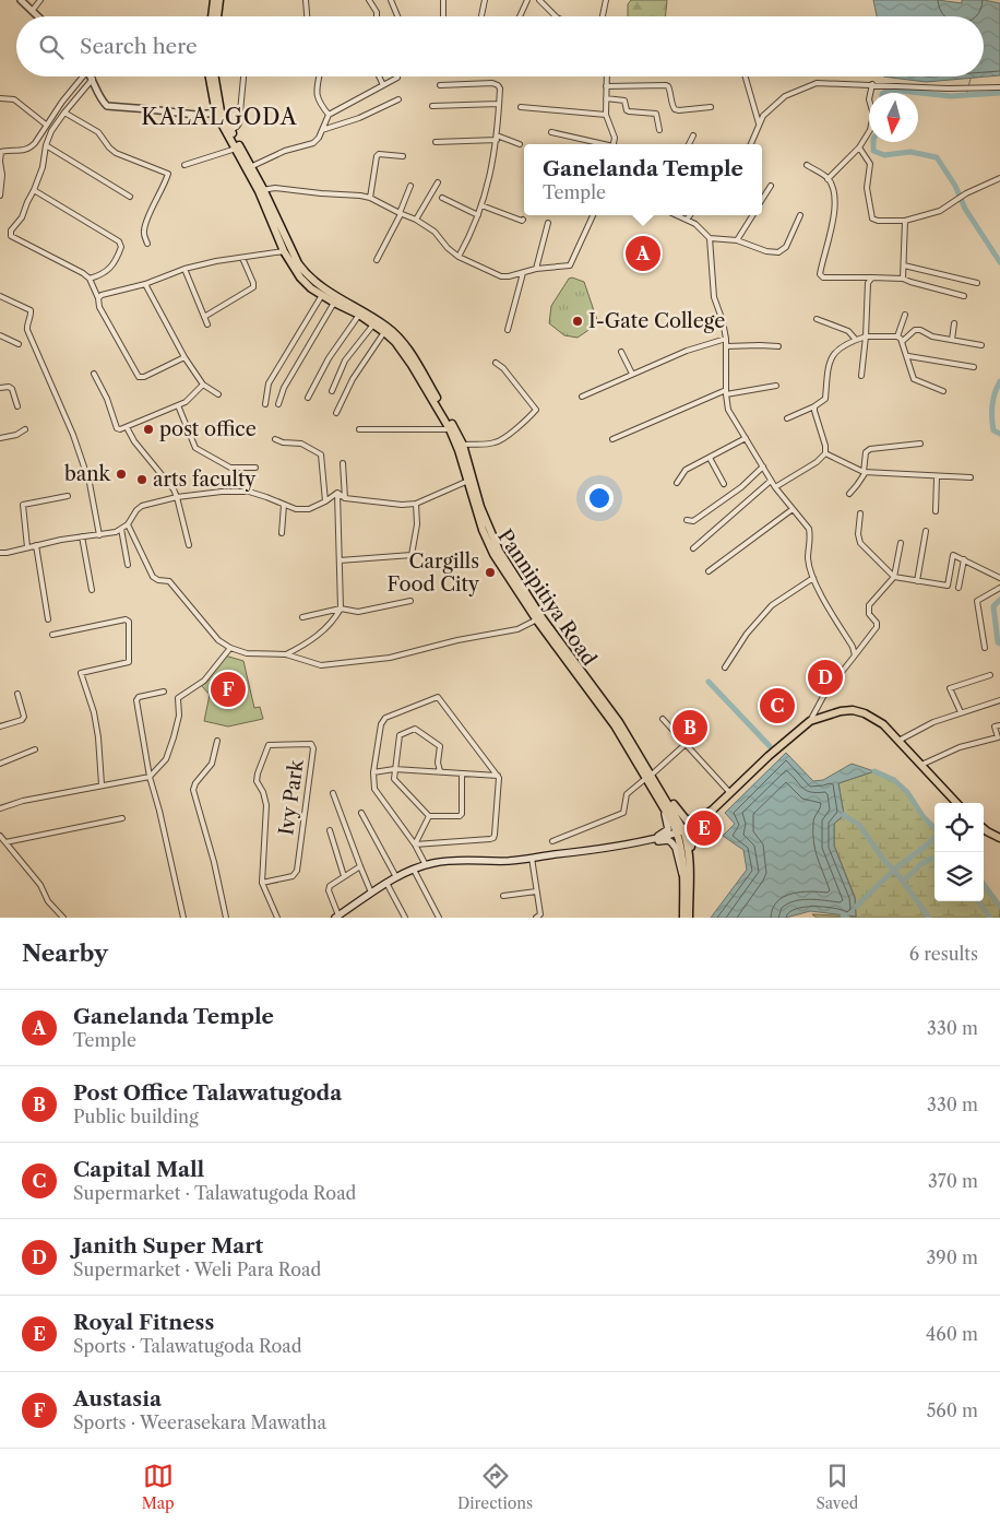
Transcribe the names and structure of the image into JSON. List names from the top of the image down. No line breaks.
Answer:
{"streets":{"main road":["Pannipitiya Road"],"street":["Ivy Park"]},"districts":["KALALGODA"],"places":["I-Gate College","post office","bank","arts faculty","Cargills Food City"],"north":"bottom","page":{"search":"Search here","popup":["Ganelanda Temple","Temple"],"pins":["A","D","F","C","B","E"],"heading":["Nearby","6 results"],"list":[{"mark":"A","name":"Ganelanda Temple","note":"Temple","value":"330 m"},{"mark":"B","name":"Post Office Talawatugoda","note":"Public building","value":"330 m"},{"mark":"C","name":"Capital Mall","note":"Supermarket · Talawatugoda Road","value":"370 m"},{"mark":"D","name":"Janith Super Mart","note":"Supermarket · Weli Para Road","value":"390 m"},{"mark":"E","name":"Royal Fitness","note":"Sports · Talawatugoda Road","value":"460 m"},{"mark":"F","name":"Austasia","note":"Sports · Weerasekara Mawatha","value":"560 m"}],"nav":["Map","Directions","Saved"]}}
